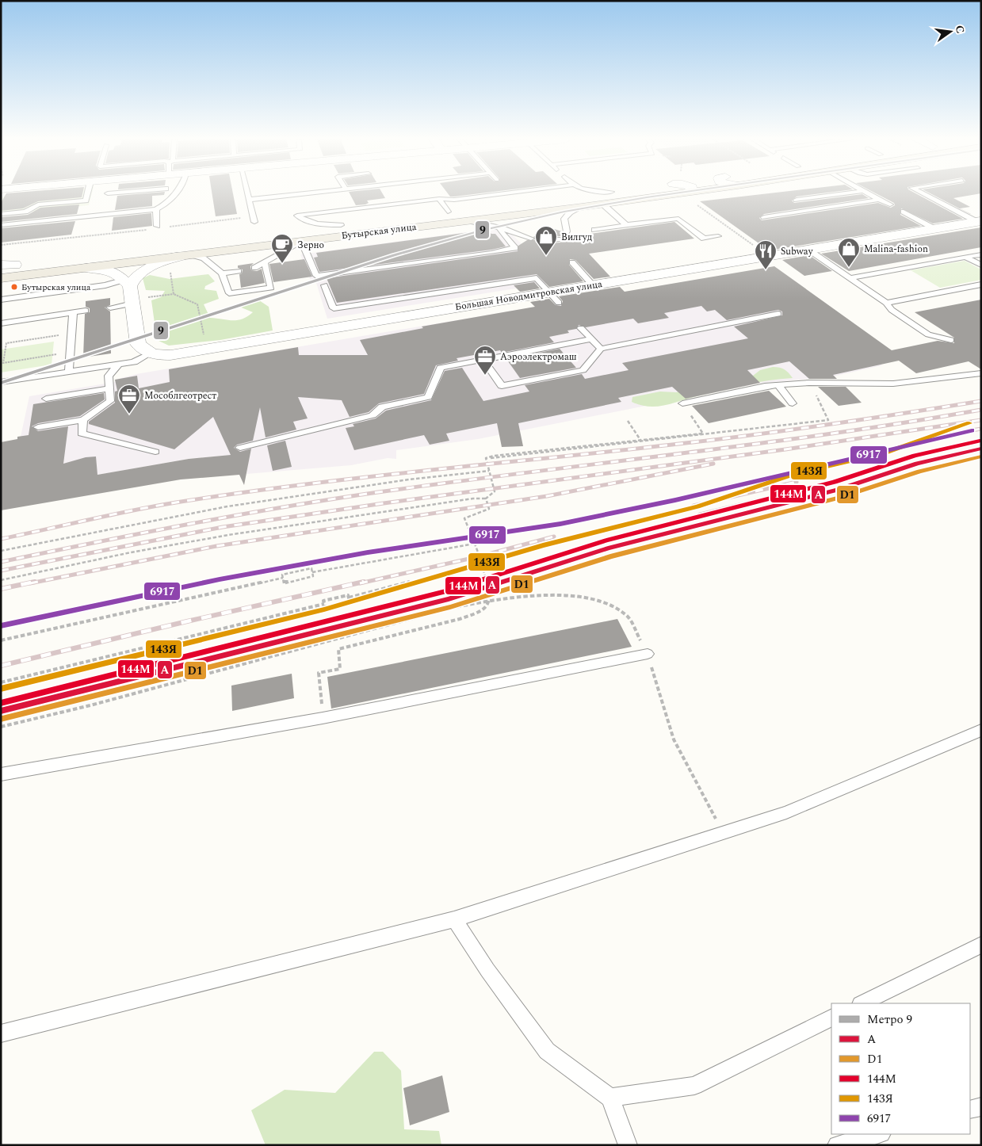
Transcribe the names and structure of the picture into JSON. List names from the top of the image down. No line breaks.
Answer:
{"streets":{"main road":["Бутырская улица"],"street":["Большая Новодмитровская улица"]},"places":{"shop":["Вилгуд","Malina-fashion"],"cafe":["Зерно"],"restaurant":["Subway"],"other":["Бутырская улица"],"office":["Аэроэлектромаш","Мособлгеотрест"]},"lines":["metro line 9","transit line 143Я","transit line 6917","transit line 144М","transit line A","transit line D1"],"legend":["Метро 9","A","D1","144М","143Я","6917"],"north":"right"}
